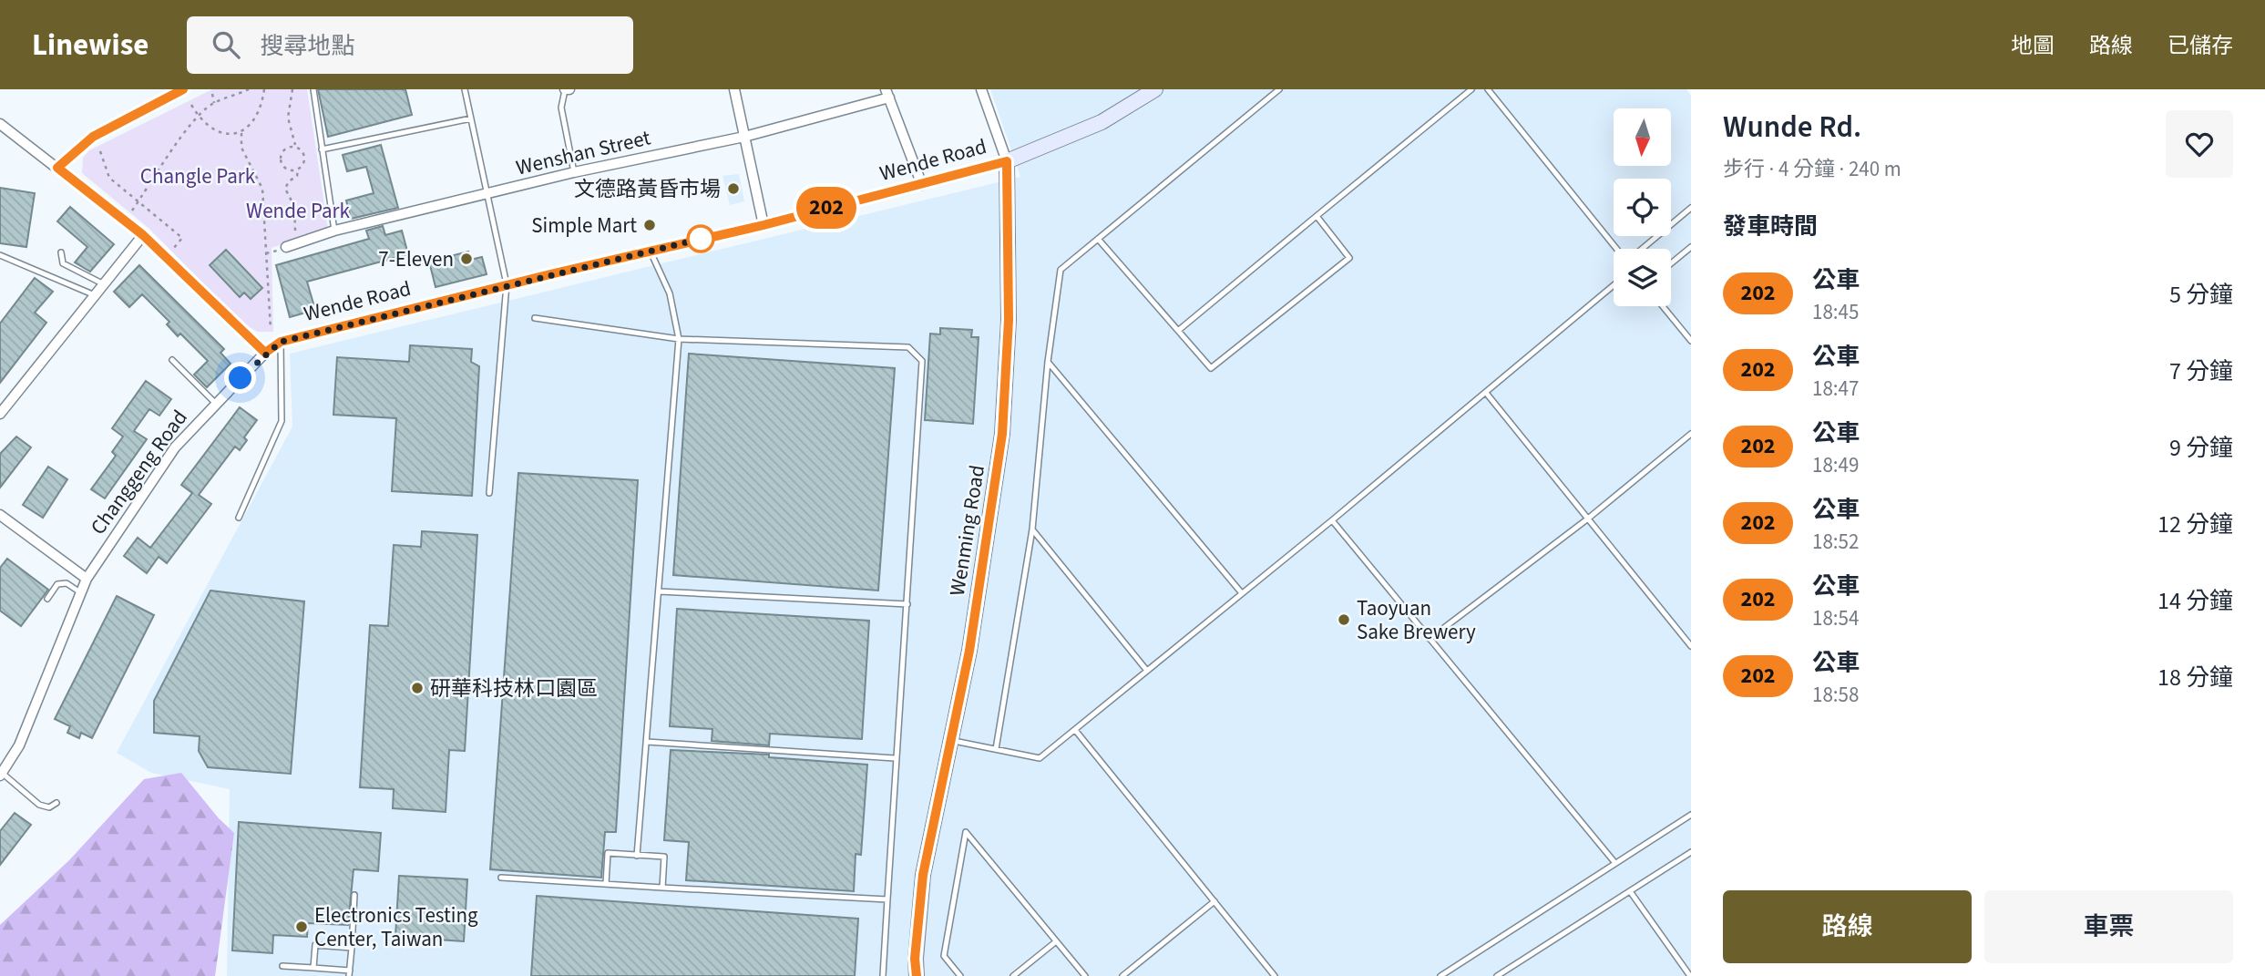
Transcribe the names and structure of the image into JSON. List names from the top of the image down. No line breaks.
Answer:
{"streets":{"street":["Wenshan Street","Wende Road","Changgeng Road","Wenming Road"]},"crossings":[["Wende Road","Changgeng Road"],["Wende Road","Wenming Road"]],"parks":["Changle Park","Wende Park"],"places":["文德路黃昏市場","Simple Mart","7-Eleven","Taoyuan Sake Brewery","研華科技林口園區","Electronics Testing Center, Taiwan"],"lines":["bus line 202"],"north":"bottom","page":{"header":"Linewise","search":"搜尋地點","nav":["地圖","路線","已儲存"],"on_map":"202","heading":[["Wunde Rd.","步行 · 4 分鐘 · 240 m"],"發車時間"],"list":[{"mark":"202","name":"公車","note":"18:45","value":"5 分鐘"},{"mark":"202","name":"公車","note":"18:47","value":"7 分鐘"},{"mark":"202","name":"公車","note":"18:49","value":"9 分鐘"},{"mark":"202","name":"公車","note":"18:52","value":"12 分鐘"},{"mark":"202","name":"公車","note":"18:54","value":"14 分鐘"},{"mark":"202","name":"公車","note":"18:58","value":"18 分鐘"}],"buttons":["路線","車票"]}}
